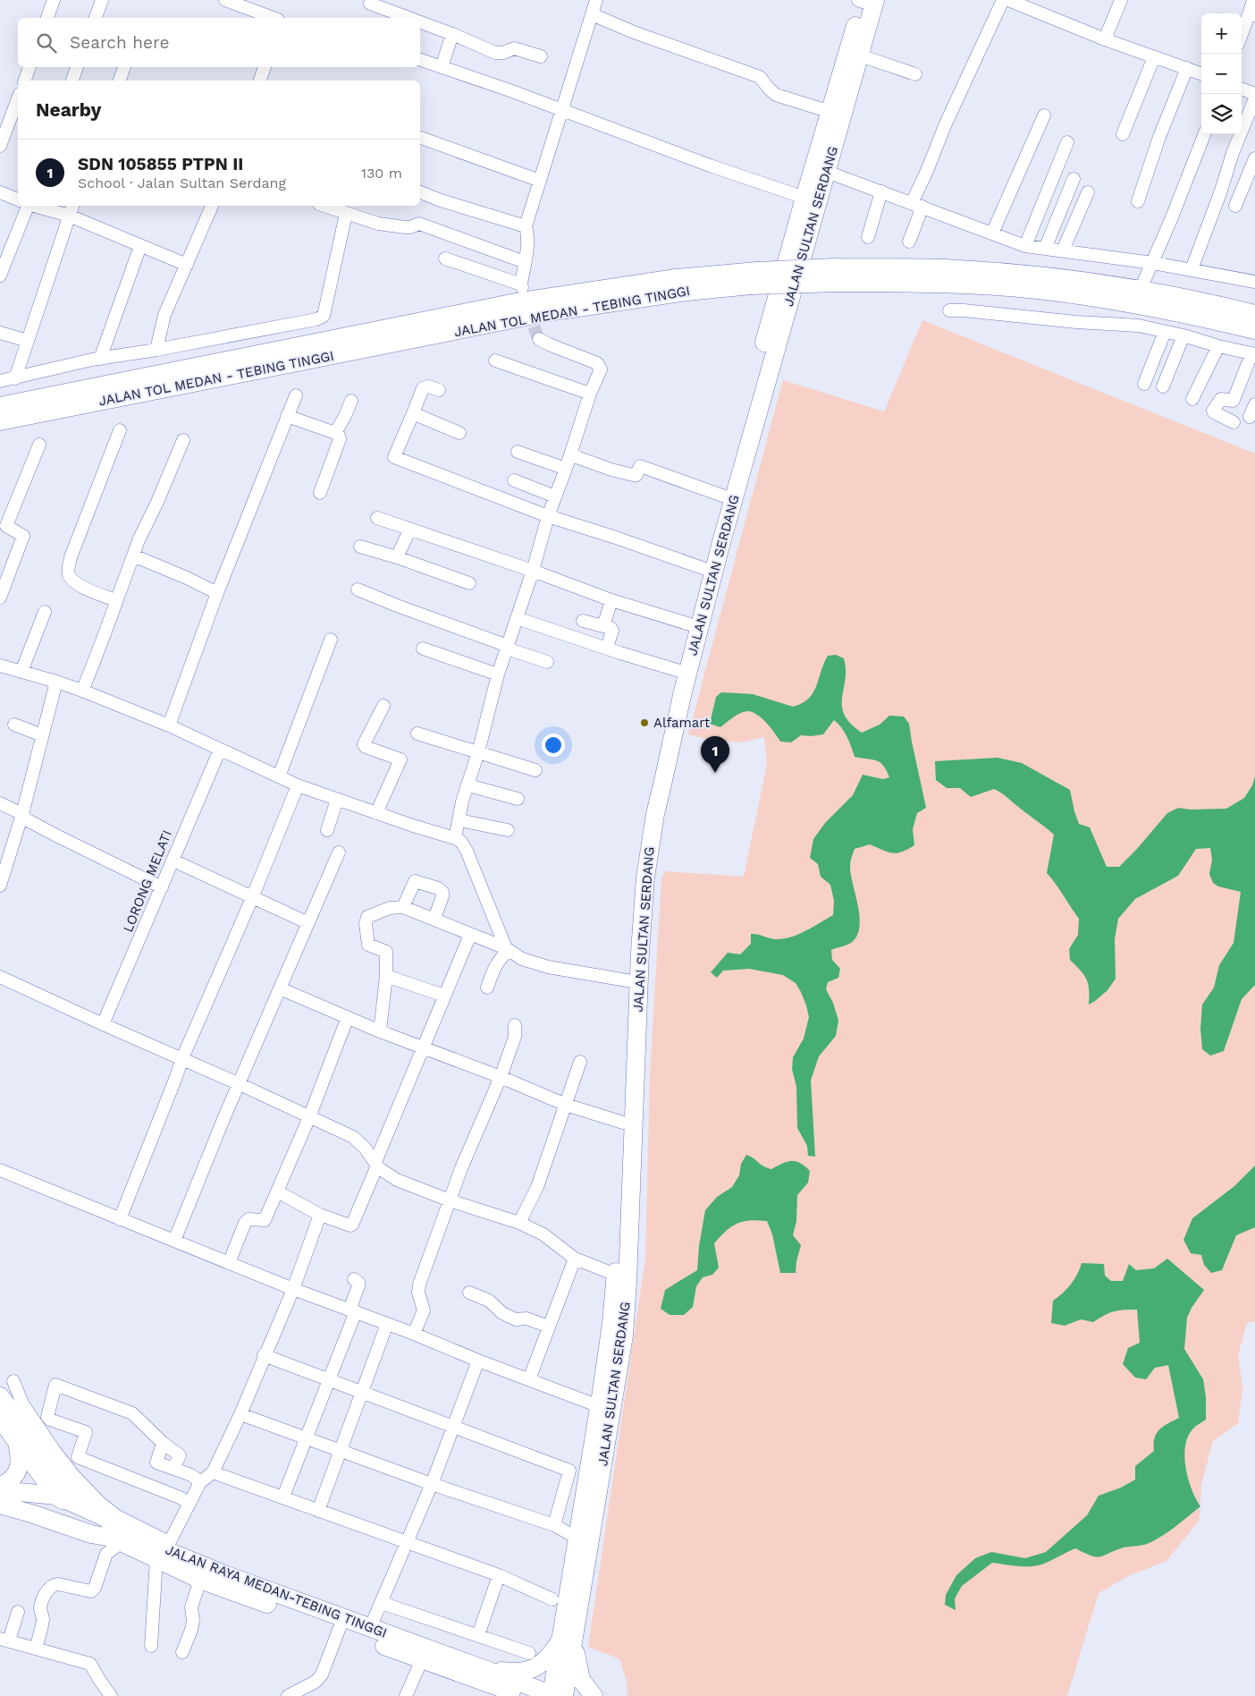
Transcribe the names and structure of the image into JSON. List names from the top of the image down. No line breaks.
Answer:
{"streets":{"highway":["JALAN SULTAN SERDANG","JALAN TOL MEDAN - TEBING TINGGI","JALAN RAYA MEDAN-TEBING TINGGI"],"street":["LORONG MELATI"]},"crossings":[["JALAN SULTAN SERDANG","JALAN RAYA MEDAN-TEBING TINGGI"]],"places":["Alfamart"],"page":{"map_buttons":["+","−"],"search":"Search here","heading":"Nearby","list":[{"mark":"1","name":"SDN 105855 PTPN II","note":"School · Jalan Sultan Serdang","value":"130 m"}],"pins":"1"}}
